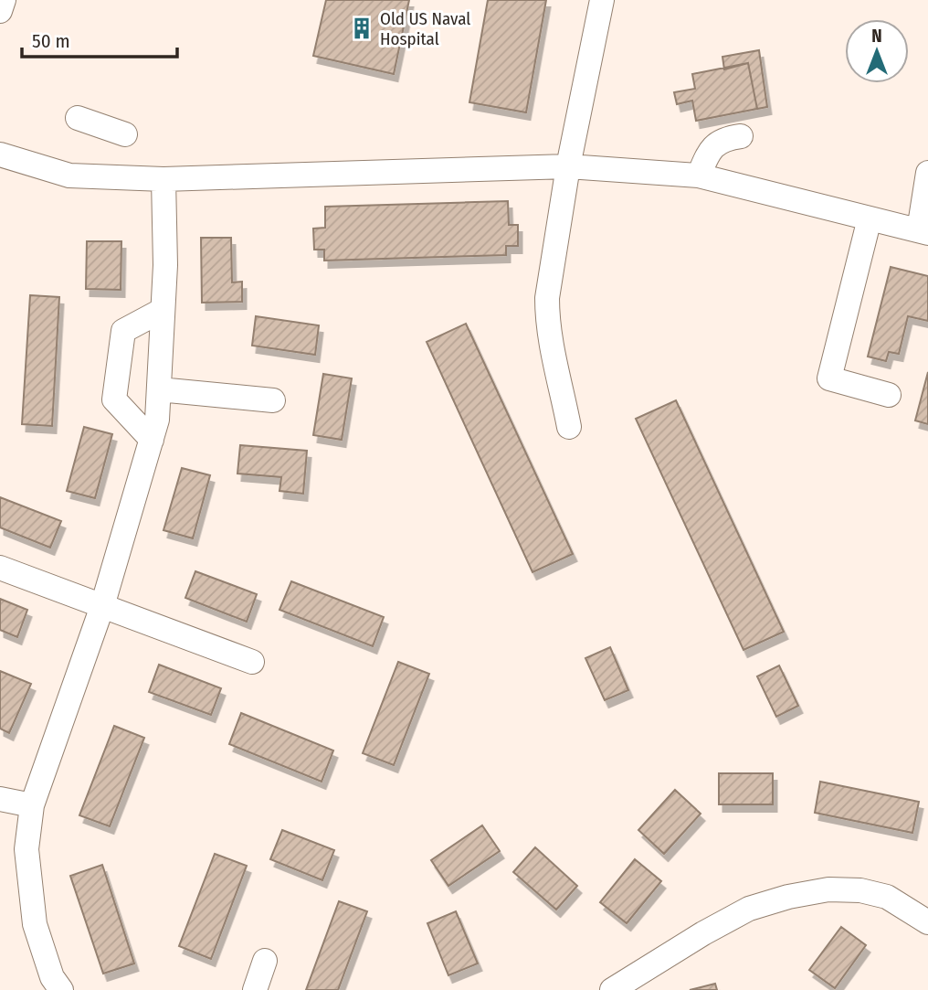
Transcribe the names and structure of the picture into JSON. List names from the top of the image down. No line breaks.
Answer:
{"places":{"building":["Old US Naval Hospital"]},"scale_bar":"50 m","north":"top"}
